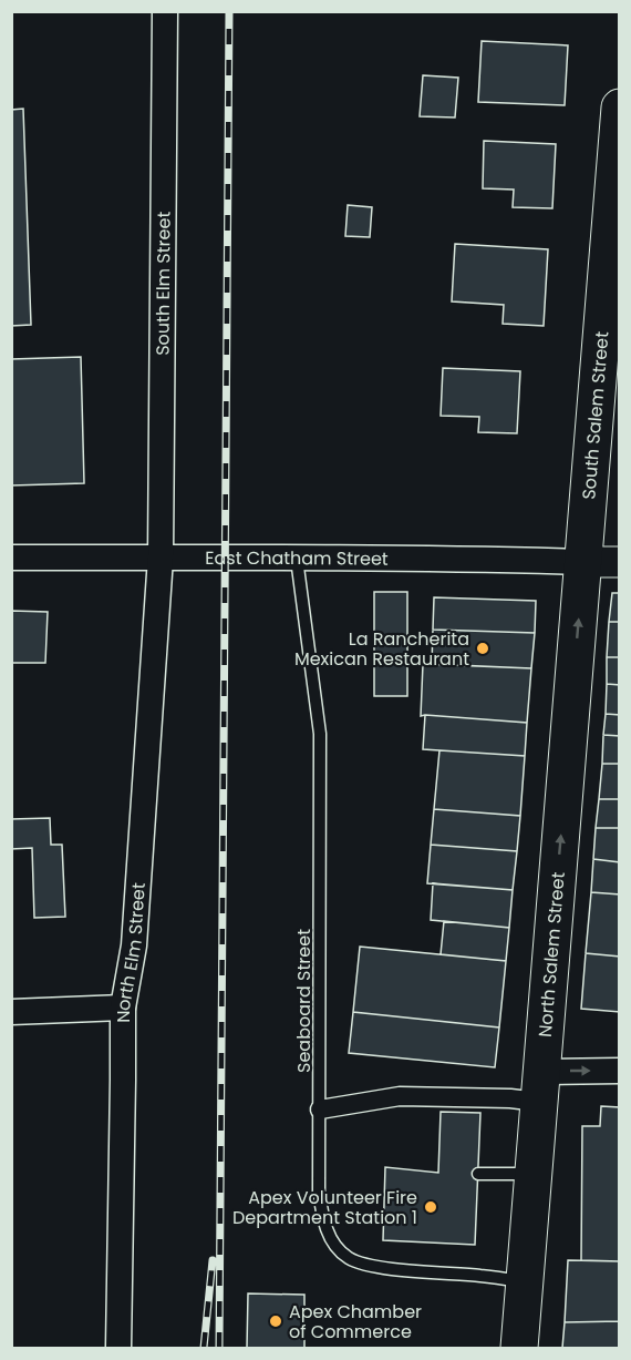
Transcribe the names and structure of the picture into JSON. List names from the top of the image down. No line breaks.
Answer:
{"streets":{"main road":["South Salem Street","North Salem Street"],"street":["South Elm Street","East Chatham Street","North Elm Street"],"lane":["Seaboard Street"]},"crossings":[["South Elm Street","East Chatham Street"],["South Elm Street","North Elm Street"],["South Salem Street","East Chatham Street"],["South Salem Street","North Salem Street"],["East Chatham Street","North Elm Street"],["East Chatham Street","North Salem Street"],["East Chatham Street","Seaboard Street"],["North Salem Street","Seaboard Street"]],"one_way":["North Salem Street"],"places":["La Rancherita Mexican Restaurant","Apex Volunteer Fire Department Station 1","Apex Chamber of Commerce"]}
